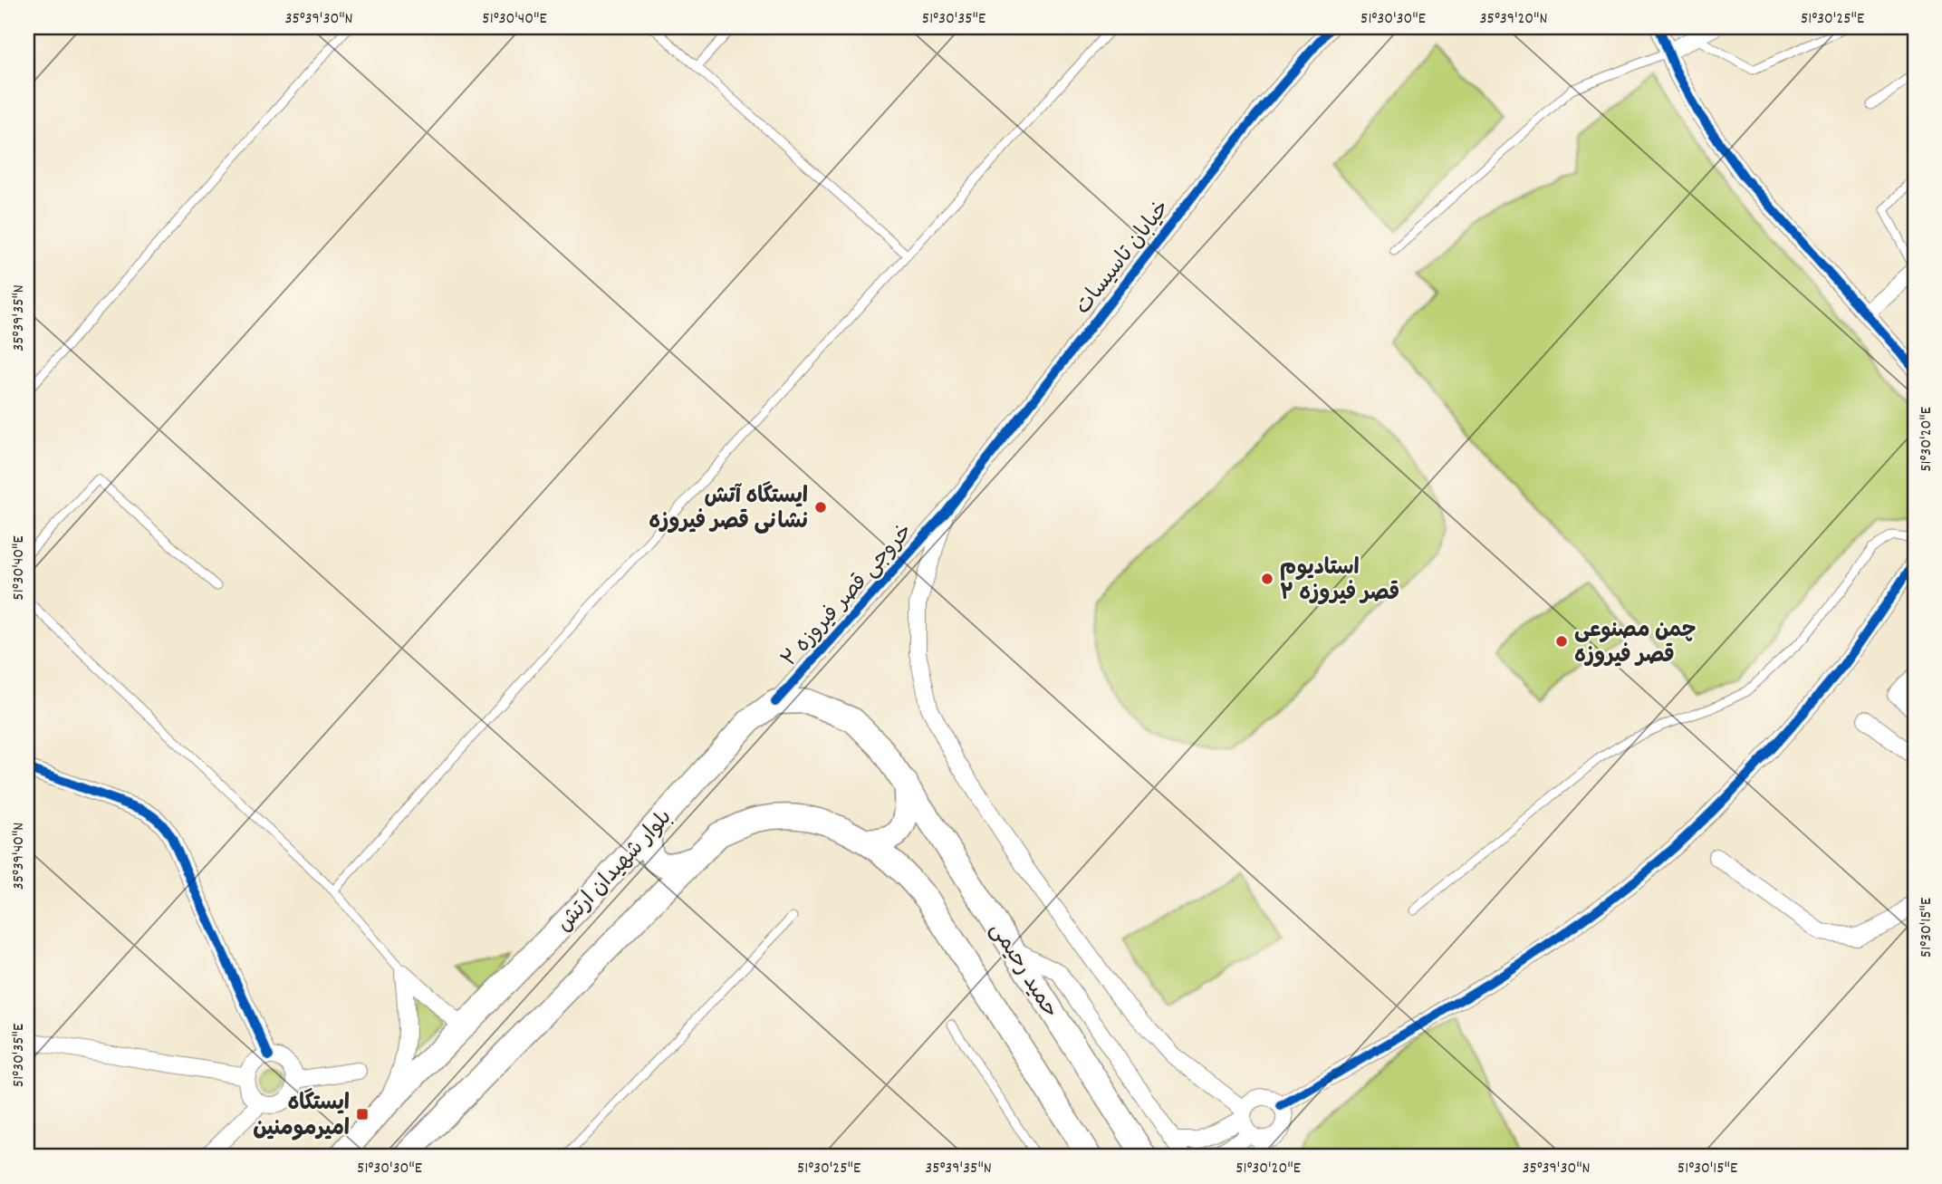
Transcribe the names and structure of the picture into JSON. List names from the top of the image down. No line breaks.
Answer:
{"streets":{"main road":["بلوار شهیدان ارتش","حمید رحیمی"],"street":["خیابان تاسیسات","خروجی قصر فیروزه ۲"]},"crossings":[["خیابان تاسیسات","خروجی قصر فیروزه ۲"],["خروجی قصر فیروزه ۲","بلوار شهیدان ارتش"]],"places":{"other":["ایستگاه آتش نشانی قصر فیروزه","استادیوم قصر فیروزه ۲","چمن مصنوعی قصر فیروزه"],"transit":["ایستگاه امیرمومنین"]},"coordinates":["35°39'30\"N","51°30'40\"E","51°30'35\"E","51°30'30\"E","35°39'20\"N","51°30'25\"E","35°39'35\"N","51°30'20\"E","35°39'40\"N","51°30'15\"E"]}
